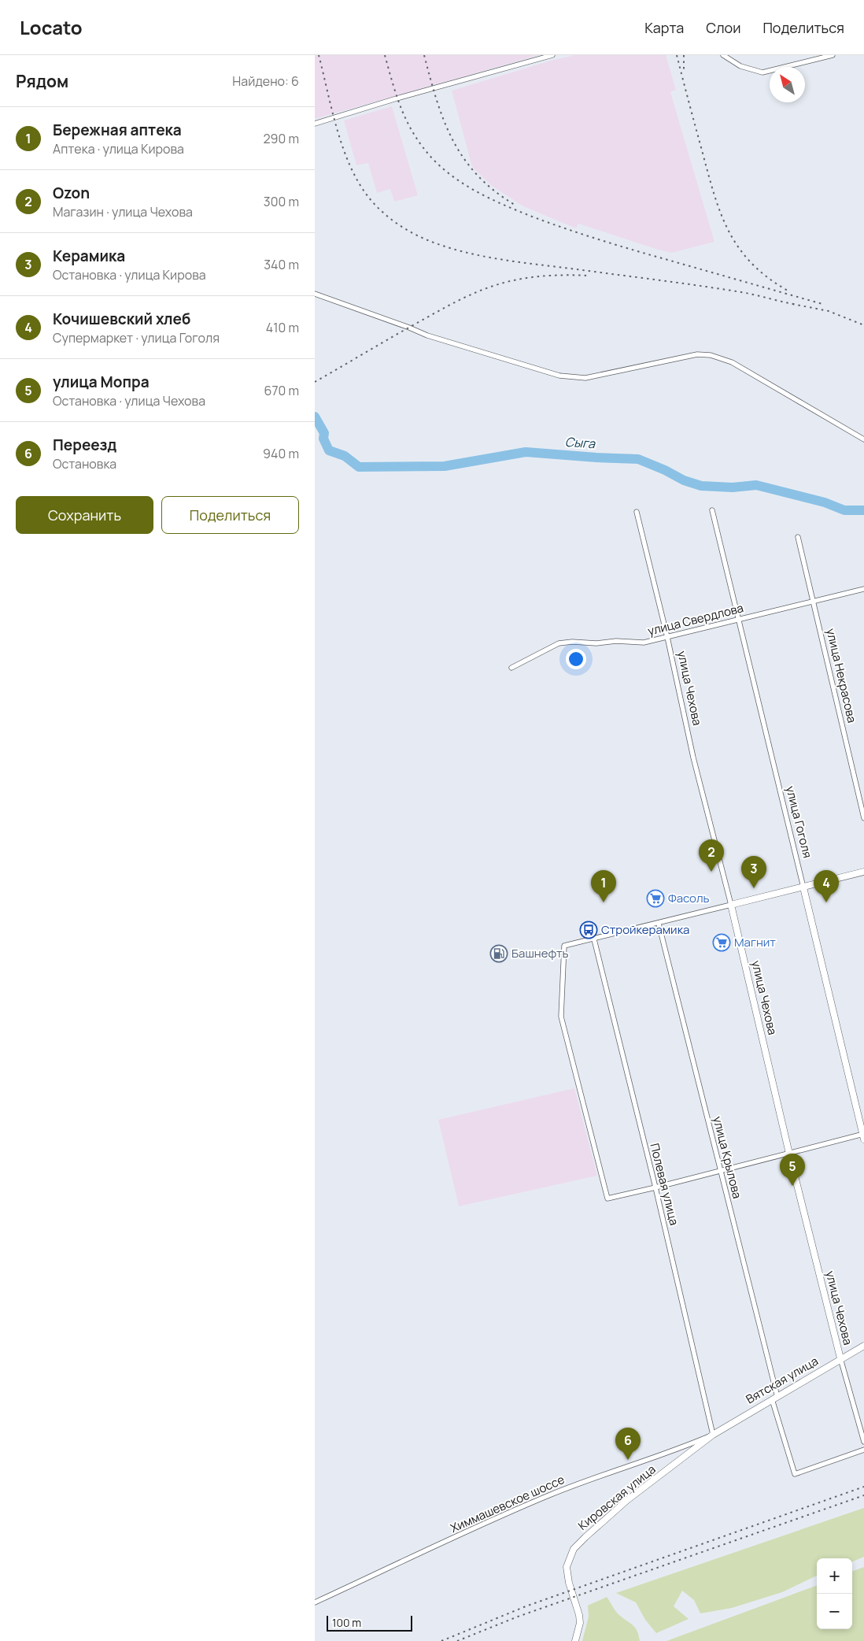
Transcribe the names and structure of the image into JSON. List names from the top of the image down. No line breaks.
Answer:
{"streets":{"main road":["улица Чехова","улица Гоголя","Вятская улица","Кировская улица"],"street":["улица Свердлова","улица Некрасова","улица Крылова","Полевая улица","Химмашевское шоссе"]},"crossings":[["улица Свердлова","улица Некрасова"],["улица Свердлова","улица Чехова"],["улица Свердлова","улица Гоголя"],["улица Чехова","Вятская улица"],["улица Крылова","Вятская улица"],["Полевая улица","Вятская улица"],["Полевая улица","Кировская улица"],["Полевая улица","Химмашевское шоссе"],["Вятская улица","Кировская улица"],["Вятская улица","Химмашевское шоссе"],["Кировская улица","Химмашевское шоссе"]],"water":["Сыга"],"places":{"supermarket":["Фасоль","Магнит"],"bus stop":["Стройкерамика"],"fuel station":["Башнефть"]},"scale_bar":"100 m","north":"top left","page":{"header":"Locato","nav":["Карта","Слои","Поделиться"],"heading":["Рядом","Найдено: 6"],"list":[{"mark":"1","name":"Бережная аптека","note":"Аптека · улица Кирова","value":"290 m"},{"mark":"2","name":"Ozon","note":"Магазин · улица Чехова","value":"300 m"},{"mark":"3","name":"Керамика","note":"Остановка · улица Кирова","value":"340 m"},{"mark":"4","name":"Кочишевский хлеб","note":"Супермаркет · улица Гоголя","value":"410 m"},{"mark":"5","name":"улица Мопра","note":"Остановка · улица Чехова","value":"670 m"},{"mark":"6","name":"Переезд","note":"Остановка","value":"940 m"}],"buttons":["Сохранить","Поделиться"],"pins":["2","3","1","4","5","6"],"map_buttons":["+","−"],"scale":"100 m"}}
